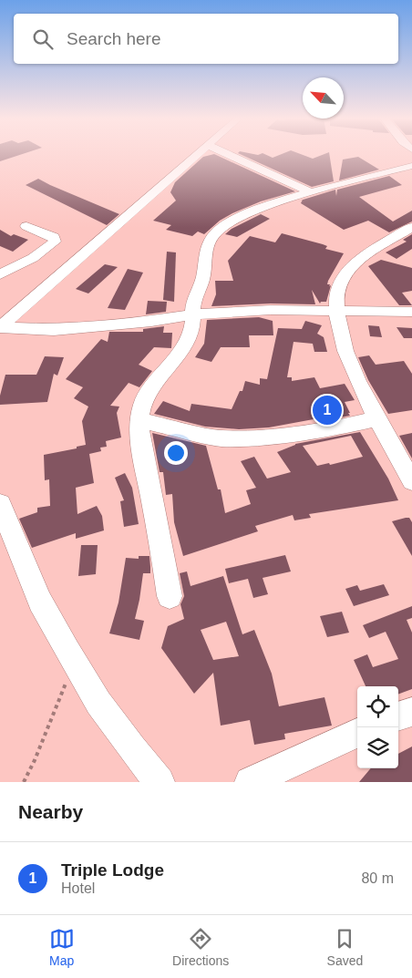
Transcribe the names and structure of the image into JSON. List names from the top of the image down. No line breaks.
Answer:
{"north":"top left","page":{"search":"Search here","pins":"1","heading":"Nearby","list":[{"mark":"1","name":"Triple Lodge","note":"Hotel","value":"80 m"}],"nav":["Map","Directions","Saved"]}}
